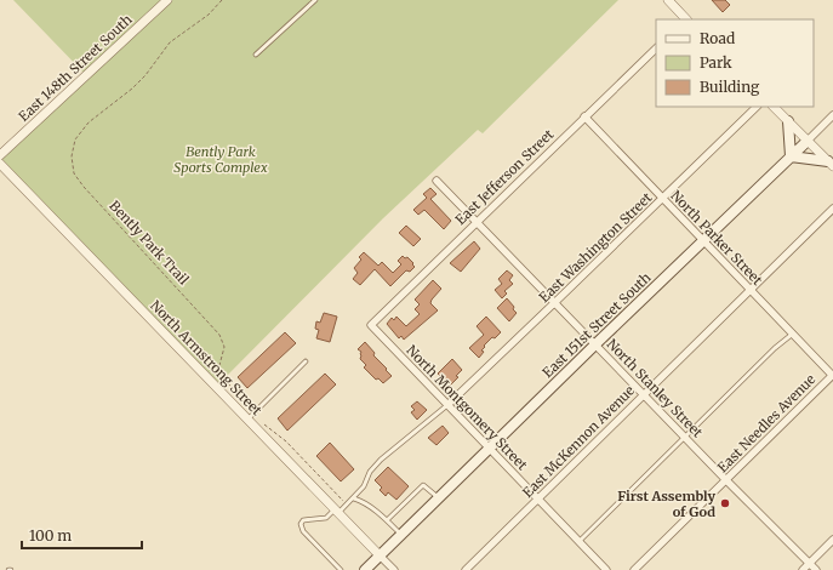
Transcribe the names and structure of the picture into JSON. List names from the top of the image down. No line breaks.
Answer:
{"streets":{"main road":["East 151st Street South"],"street":["East 148th Street South","East Jefferson Street","North Parker Street","East Washington Street","North Armstrong Street","North Stanley Street","North Montgomery Street","East Needles Avenue","East McKennon Avenue"],"path":["Bently Park Trail"]},"crossings":[["East Jefferson Street","North Parker Street"],["East Jefferson Street","North Stanley Street"],["East Jefferson Street","North Montgomery Street"],["North Parker Street","East Washington Street"],["North Parker Street","East 151st Street South"],["North Parker Street","East Needles Avenue"],["North Parker Street","East McKennon Avenue"],["Bently Park Trail","North Armstrong Street"],["East Washington Street","North Stanley Street"],["East Washington Street","North Montgomery Street"],["East 151st Street South","North Armstrong Street"],["East 151st Street South","North Stanley Street"],["East 151st Street South","North Montgomery Street"],["North Stanley Street","East Needles Avenue"],["North Stanley Street","East McKennon Avenue"],["North Montgomery Street","East McKennon Avenue"]],"parks":["Bently Park Sports Complex"],"places":["First Assembly of God"],"legend":["Road","Park","Building"],"scale_bar":"100 m"}
